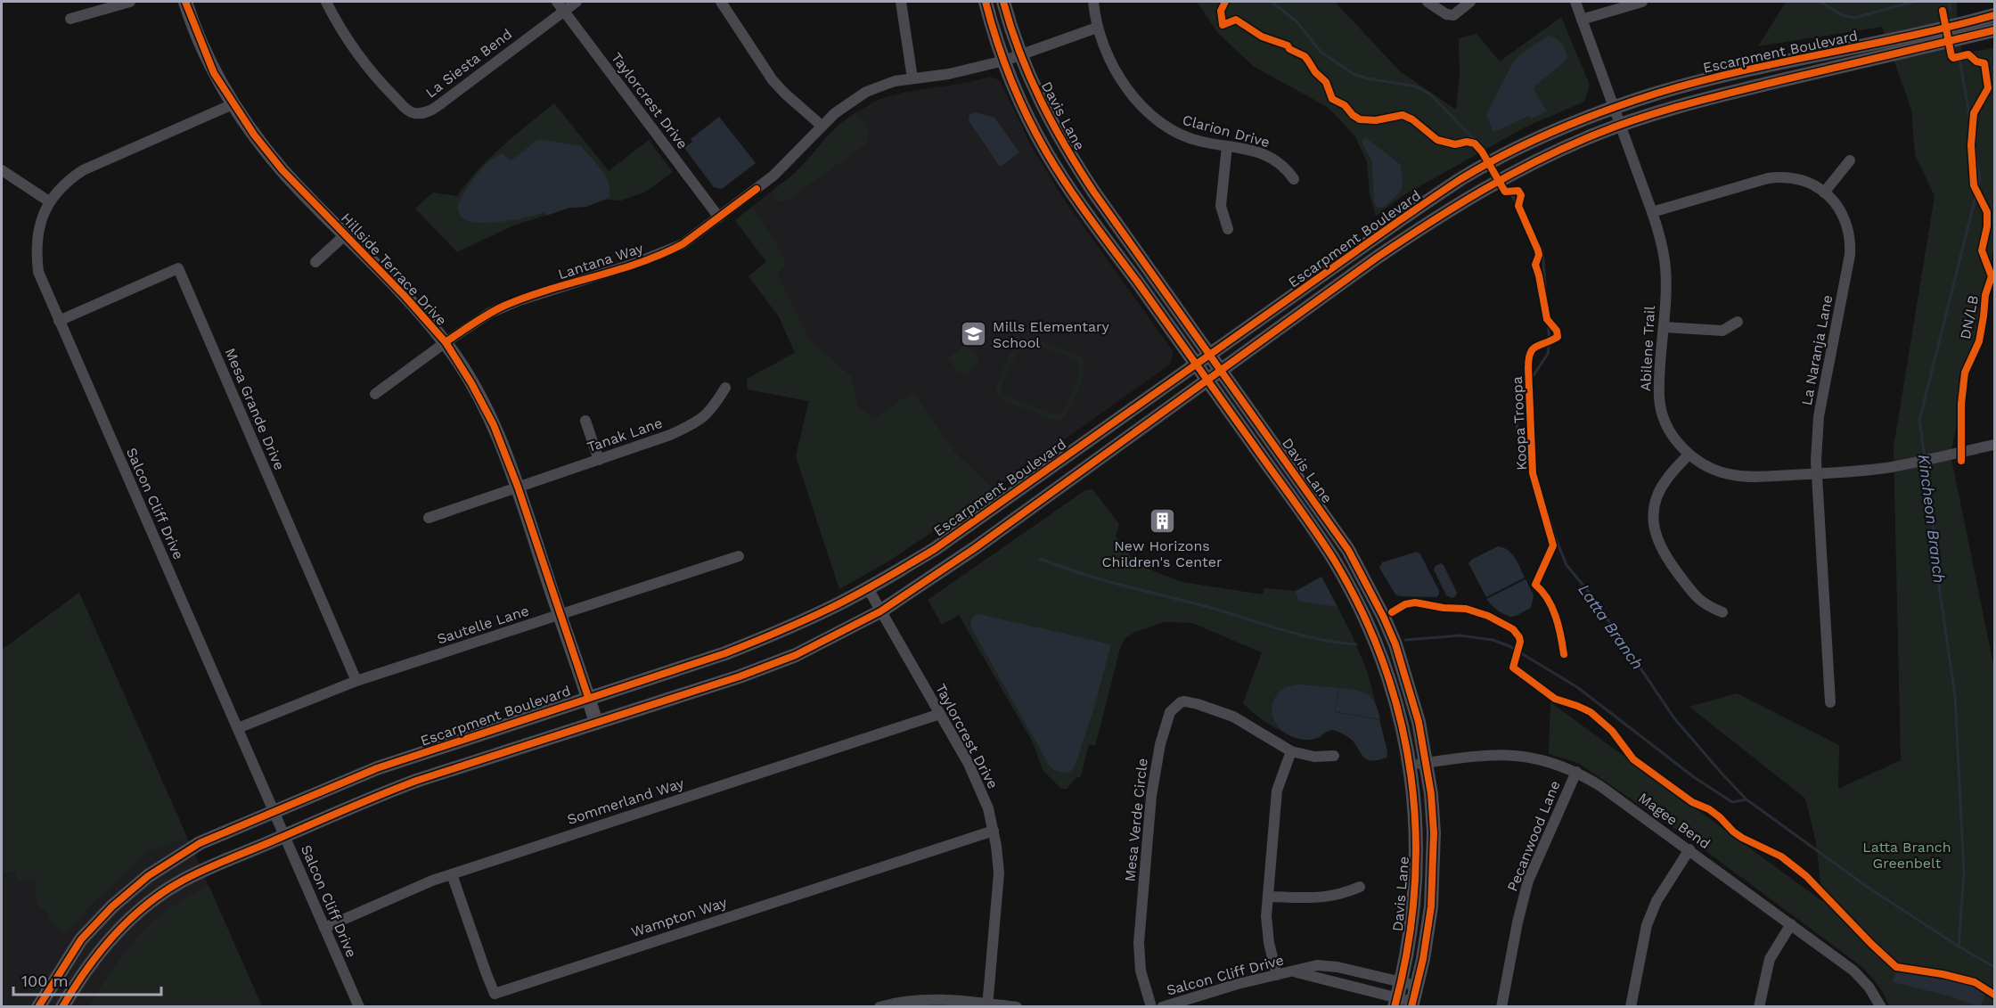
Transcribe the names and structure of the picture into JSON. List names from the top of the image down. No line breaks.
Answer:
{"streets":{"main road":["Escarpment Boulevard","Davis Lane","Hillside Terrace Drive"],"street":["La Siesta Bend","Taylorcrest Drive","Clarion Drive","Lantana Way","Abilene Trail","La Naranja Lane","Mesa Grande Drive","Tanak Lane","Salcon Cliff Drive","Sautelle Lane","Sommerland Way","Mesa Verde Circle","Magee Bend","Pecanwood Lane","Wampton Way"],"cycle path":["DN/LB","Koopa Troopa"]},"crossings":[["Escarpment Boulevard","Taylorcrest Drive"],["Escarpment Boulevard","Davis Lane"],["Escarpment Boulevard","Hillside Terrace Drive"],["Escarpment Boulevard","Abilene Trail"],["Escarpment Boulevard","Salcon Cliff Drive"],["La Siesta Bend","Taylorcrest Drive"],["Taylorcrest Drive","Lantana Way"],["Taylorcrest Drive","Sommerland Way"],["Taylorcrest Drive","Wampton Way"],["Davis Lane","Lantana Way"],["Davis Lane","Salcon Cliff Drive"],["Davis Lane","Magee Bend"],["Clarion Drive","Lantana Way"],["Lantana Way","Hillside Terrace Drive"],["Hillside Terrace Drive","Tanak Lane"],["Hillside Terrace Drive","Salcon Cliff Drive"],["Hillside Terrace Drive","Sautelle Lane"],["Abilene Trail","La Naranja Lane"],["Mesa Grande Drive","Salcon Cliff Drive"],["Mesa Grande Drive","Sautelle Lane"],["Salcon Cliff Drive","Sautelle Lane"],["Salcon Cliff Drive","Sommerland Way"],["Sommerland Way","Wampton Way"],["Magee Bend","Pecanwood Lane"]],"water":["Kincheon Branch","Latta Branch"],"parks":["Latta Branch Greenbelt"],"places":{"school or university":["Mills Elementary School"],"building":["New Horizons Children's Center"]},"scale_bar":"100 m"}
